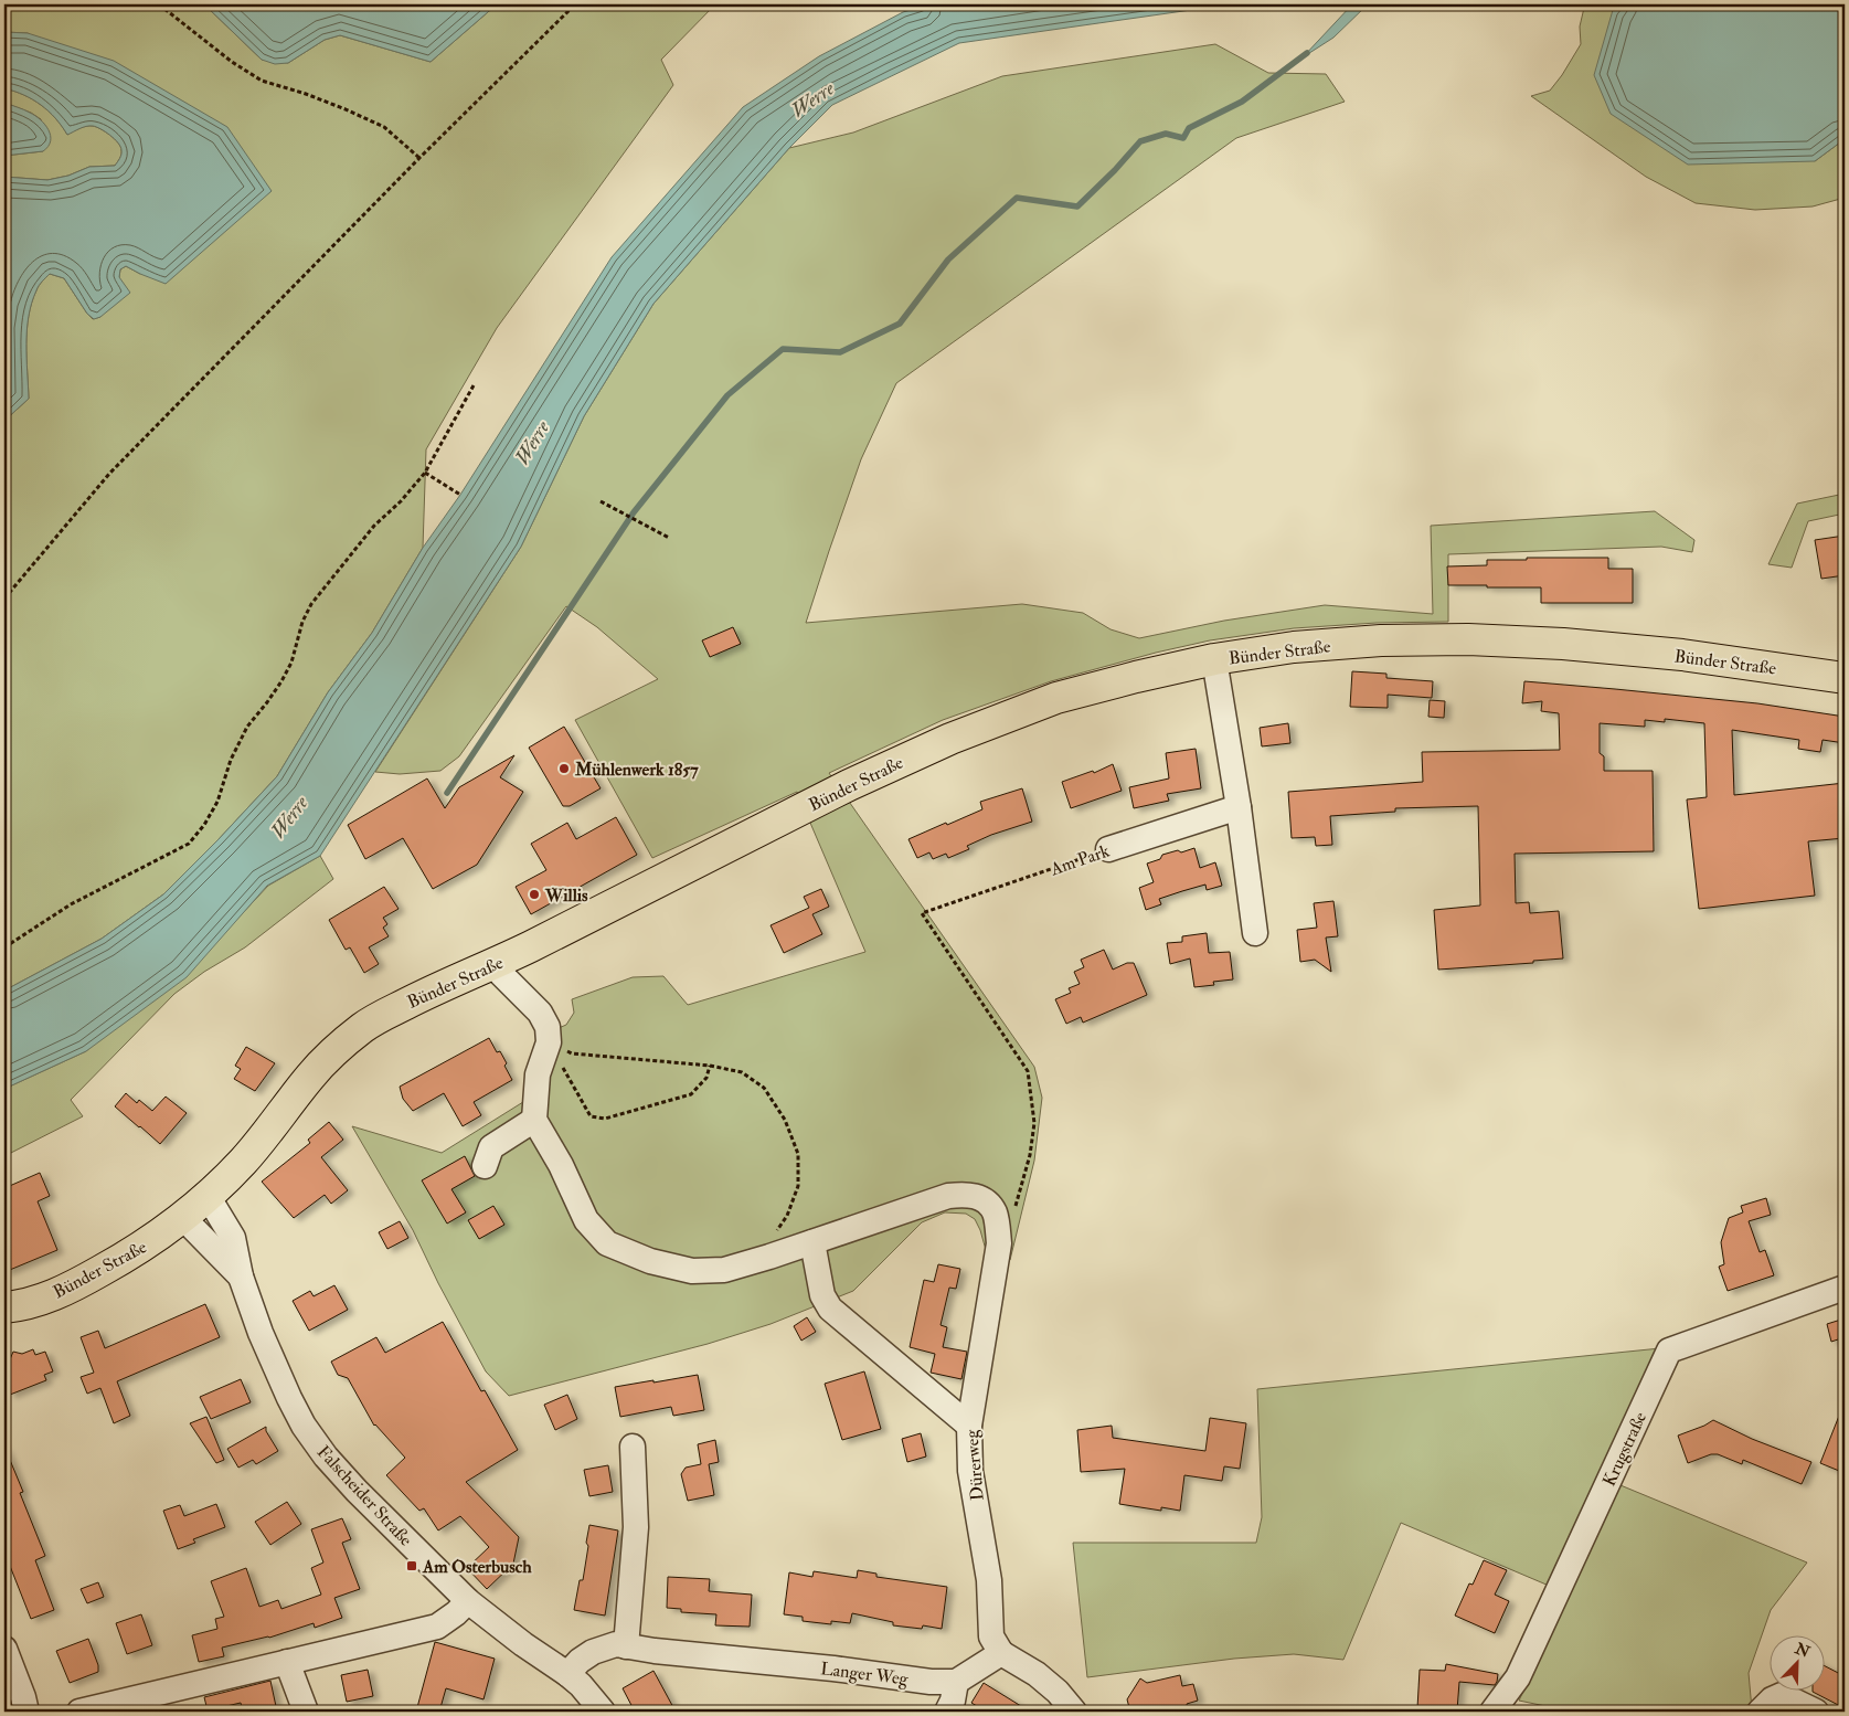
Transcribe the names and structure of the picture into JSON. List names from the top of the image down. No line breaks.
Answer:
{"streets":{"main road":["Bünder Straße"],"street":["Am Park","Krugstraße","Dürerweg","Falscheider Straße","Langer Weg"]},"crossings":[["Bünder Straße","Falscheider Straße"],["Falscheider Straße","Langer Weg"]],"water":["Werre"],"places":{"other":["Mühlenwerk 1857","Willis"],"transit":["Am Osterbusch"]},"north":"top right"}
